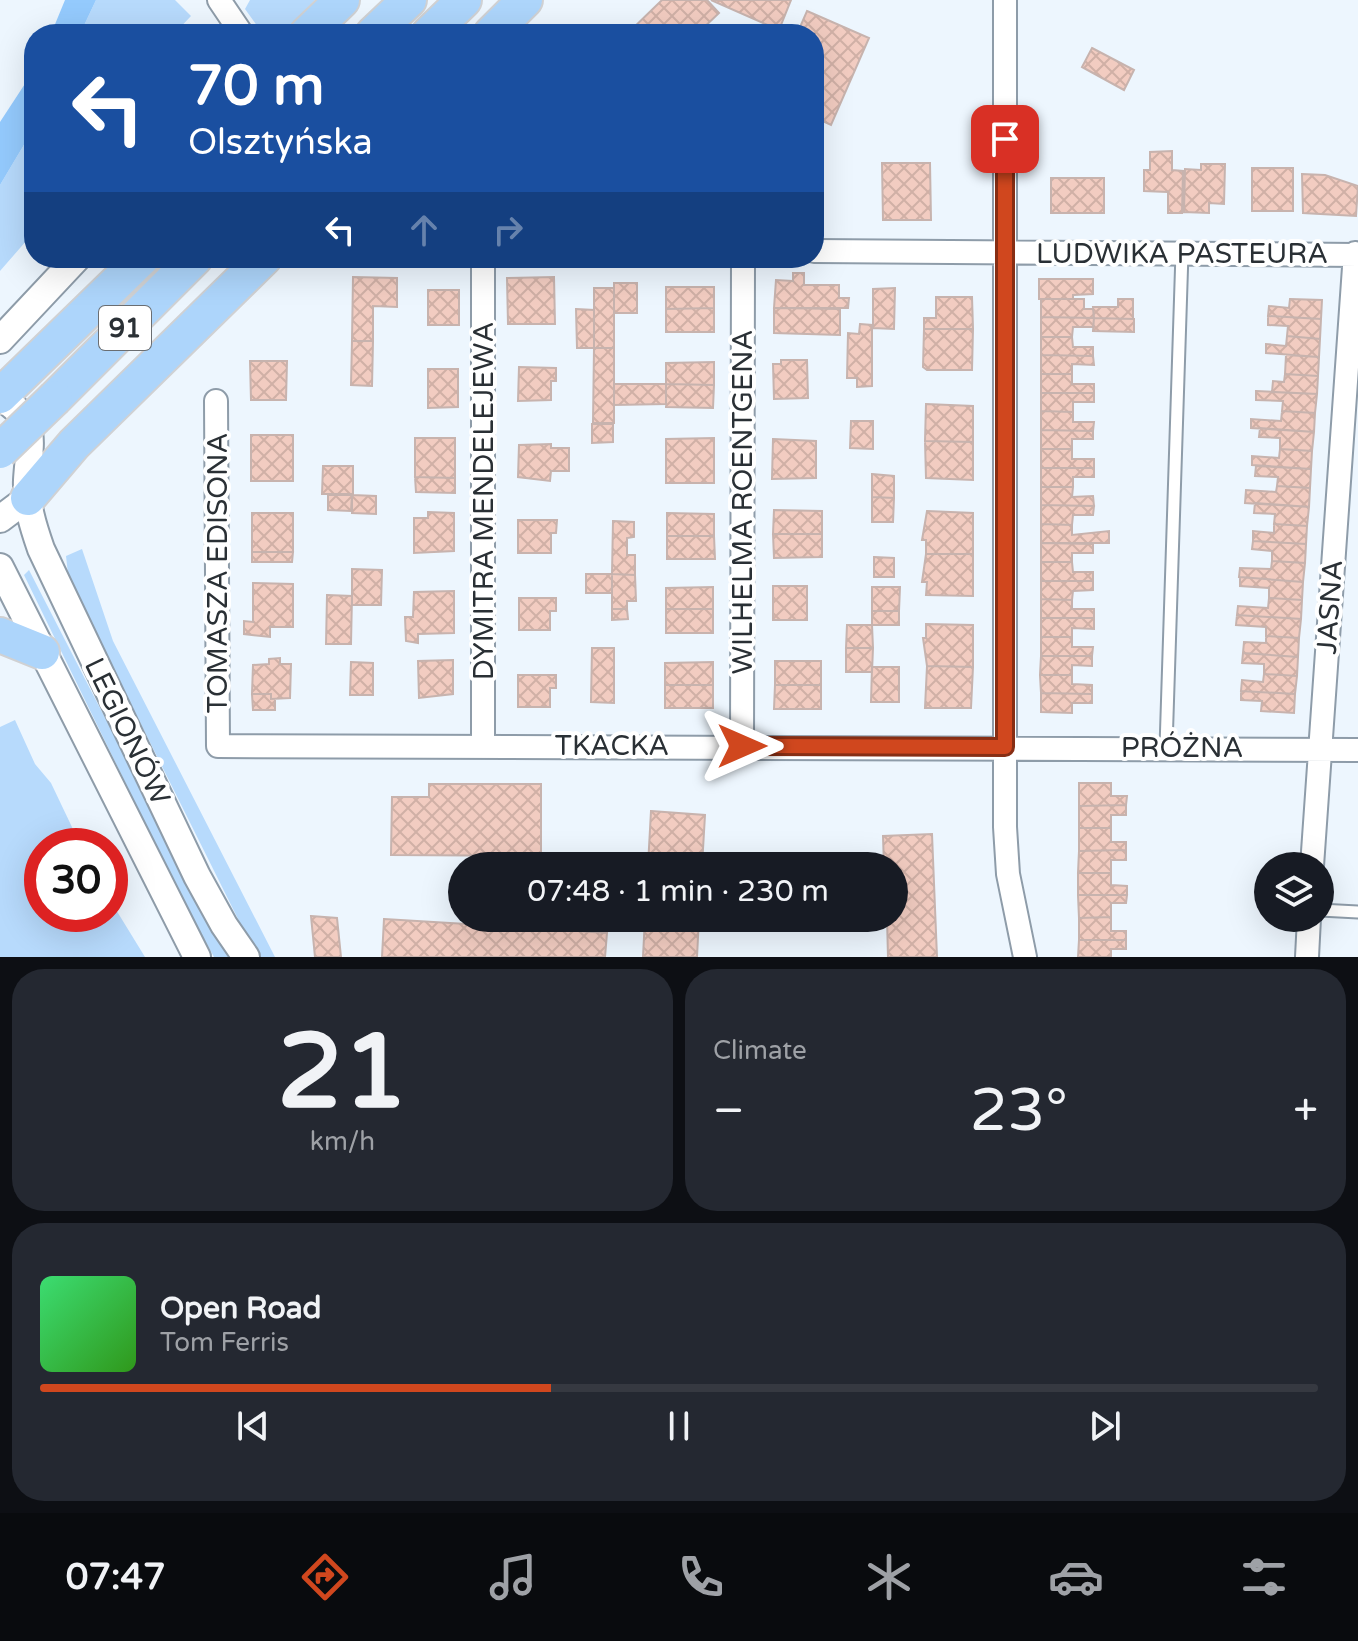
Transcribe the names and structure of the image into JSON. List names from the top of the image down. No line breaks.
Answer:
{"streets":{"main road":["91"],"street":["LUDWIKA PASTEURA","DYMITRA MENDELEJEWA","WILHELMA ROENTGENA","TOMASZA EDISONA","JASNA","LEGIONÓW","TKACKA","PRÓŻNA"]},"crossings":[["LUDWIKA PASTEURA","JASNA"],["91","LEGIONÓW"],["DYMITRA MENDELEJEWA","TKACKA"],["WILHELMA ROENTGENA","TKACKA"],["TOMASZA EDISONA","TKACKA"],["JASNA","PRÓŻNA"],["TKACKA","PRÓŻNA"]],"page":{"turn":["70 m","Olsztyńska"],"limit":"30","trip":"07:48 · 1 min · 230 m","tile":[["21","km/h"],"Climate"],"heat":["−","23°","+"],"song":["Open Road","Tom Ferris"],"tabs":"07:47"}}
